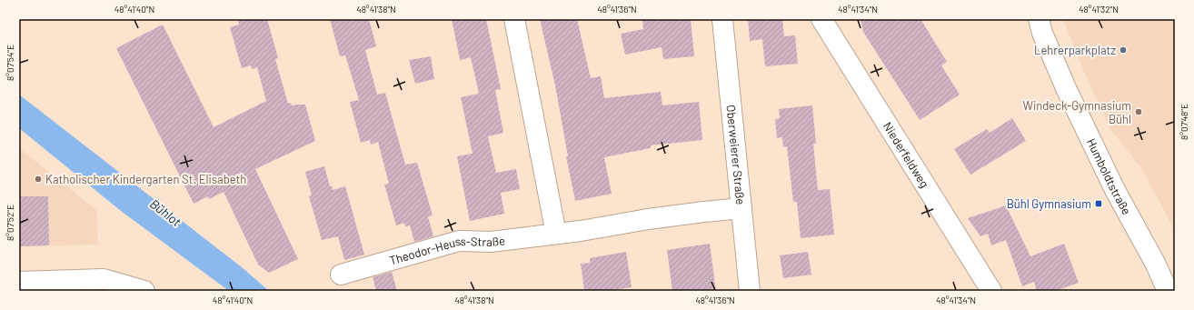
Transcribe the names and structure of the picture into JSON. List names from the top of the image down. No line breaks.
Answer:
{"streets":{"street":["Oberweierer Straße","Niederfeldweg","Humboldtstraße","Theodor-Heuss-Straße"]},"crossings":[["Oberweierer Straße","Theodor-Heuss-Straße"]],"water":["Bühlot"],"places":{"other":["Lehrerparkplatz","Windeck-Gymnasium Bühl","Katholischer Kindergarten St. Elisabeth"],"transit":["Bühl Gymnasium"]},"coordinates":["48°41'40\"N","48°41'38\"N","48°41'36\"N","48°41'34\"N","48°41'32\"N","8°07'54\"E","8°07'48\"E","8°07'52\"E"]}
